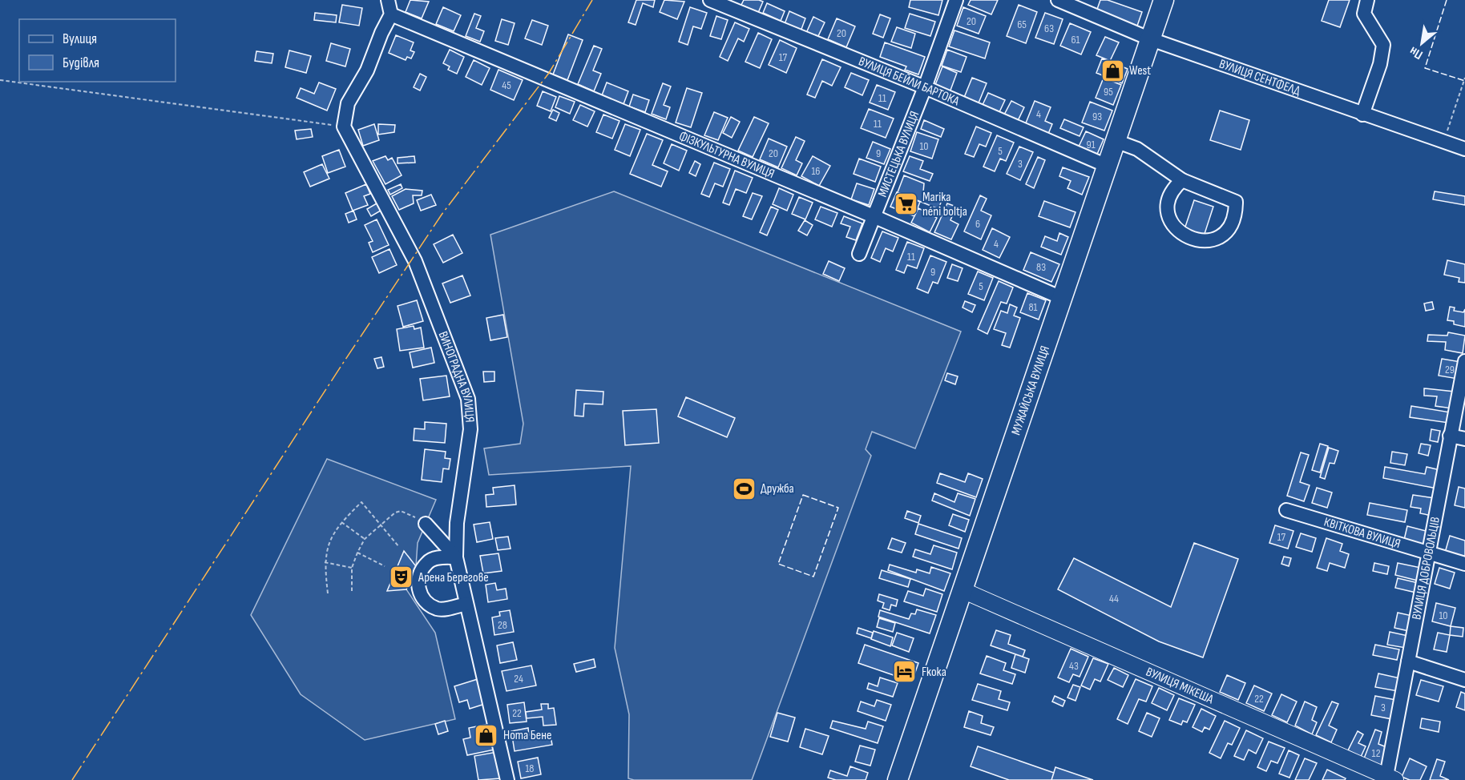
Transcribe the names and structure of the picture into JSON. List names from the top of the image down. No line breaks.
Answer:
{"streets":{"highway":["МУЖАЙСЬКА ВУЛИЦЯ"],"main road":["ВУЛИЦЯ МІКЕША"],"street":["ВУЛИЦЯ СЕНТФЕЛД","ВУЛИЦЯ БЕЙЛИ БАРТОКА","МИСТЕЦЬКА ВУЛИЦЯ","ФІЗКУЛЬТУРНА ВУЛИЦЯ","ВИНОГРАДНА ВУЛИЦЯ","КВІТКОВА ВУЛИЦЯ","ВУЛИЦЯ ДОБРОВОЛЬЦІВ"]},"crossings":[["ВУЛИЦЯ СЕНТФЕЛД","МУЖАЙСЬКА ВУЛИЦЯ"],["ВУЛИЦЯ БЕЙЛИ БАРТОКА","МИСТЕЦЬКА ВУЛИЦЯ"],["ВУЛИЦЯ БЕЙЛИ БАРТОКА","МУЖАЙСЬКА ВУЛИЦЯ"],["МИСТЕЦЬКА ВУЛИЦЯ","ФІЗКУЛЬТУРНА ВУЛИЦЯ"],["ФІЗКУЛЬТУРНА ВУЛИЦЯ","МУЖАЙСЬКА ВУЛИЦЯ"],["МУЖАЙСЬКА ВУЛИЦЯ","ВУЛИЦЯ МІКЕША"],["КВІТКОВА ВУЛИЦЯ","ВУЛИЦЯ ДОБРОВОЛЬЦІВ"],["ВУЛИЦЯ ДОБРОВОЛЬЦІВ","ВУЛИЦЯ МІКЕША"]],"places":{"shop":["West","Нота Бене"],"supermarket":["Marika néni boltja"],"sports":["Дружба"],"theatre":["Арена Берегове"],"hotel":["Fkoka"]},"house_numbers":["20","65","63","20","61","17","45","95","11","4","93","11","91","10","5","20","9","3","16","6","4","11","83","9","5","81","29","17","44","10","28","43","24","22","3","22","12","18"],"legend":["Вулиця","Будівля"],"north":"bottom left"}
